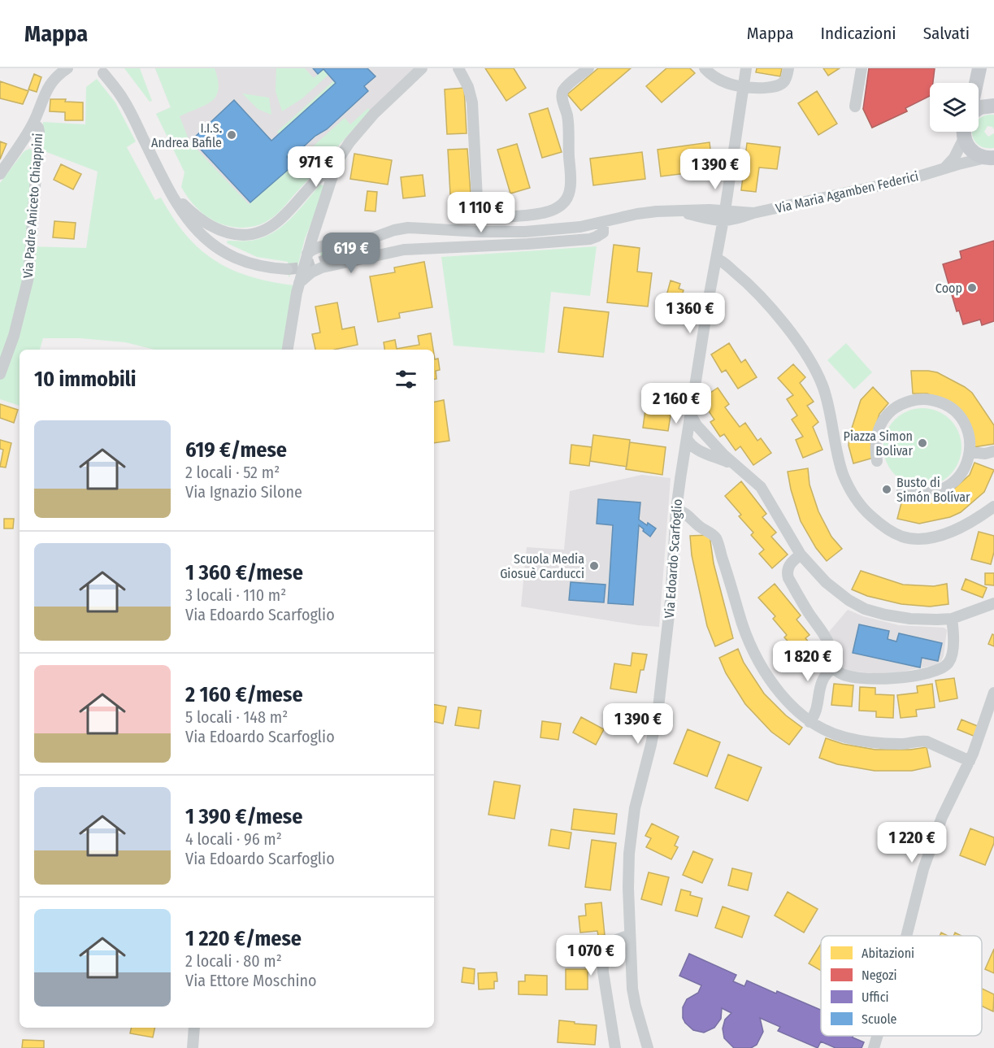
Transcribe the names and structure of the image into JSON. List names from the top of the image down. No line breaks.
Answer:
{"streets":{"street":["Via Maria Agamben Federici","Via Padre Aniceto Chiappini","Via Edoardo Scarfoglio"]},"crossings":[["Via Maria Agamben Federici","Via Edoardo Scarfoglio"]],"places":["I.I.S. Andrea Bafile","Coop","Piazza Simon Bolivar","Busto di Simón Bolívar","Scuola Media Giosuè Carducci"],"legend":["Abitazioni","Negozi","Uffici","Scuole"],"page":{"header":"Mappa","nav":["Mappa","Indicazioni","Salvati"],"price":["971 €","1 390 €","1 110 €","619 €","1 360 €","2 160 €","1 820 €","1 390 €","1 220 €","1 070 €"],"heading":"10 immobili","list":[{"name":"619 €/mese","note":"2 locali · 52 m² · Via Ignazio Silone"},{"name":"1 360 €/mese","note":"3 locali · 110 m² · Via Edoardo Scarfoglio"},{"name":"2 160 €/mese","note":"5 locali · 148 m² · Via Edoardo Scarfoglio"},{"name":"1 390 €/mese","note":"4 locali · 96 m² · Via Edoardo Scarfoglio"},{"name":"1 220 €/mese","note":"2 locali · 80 m² · Via Ettore Moschino"}]}}
